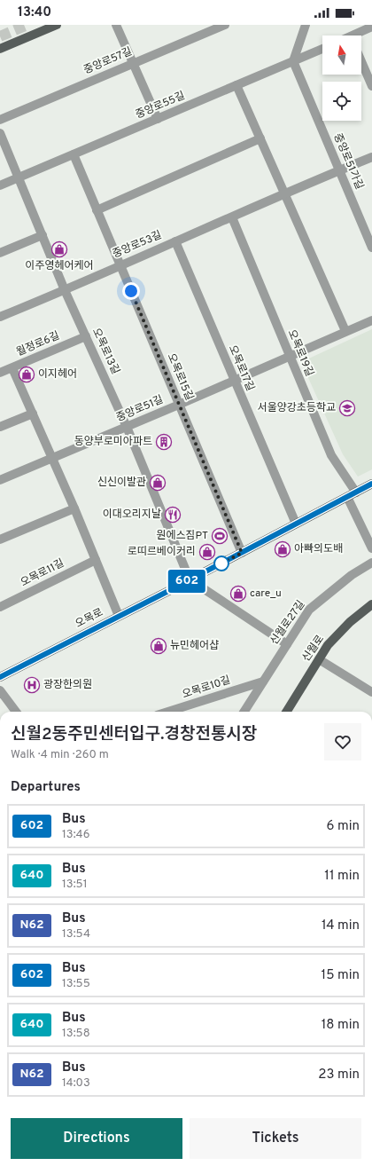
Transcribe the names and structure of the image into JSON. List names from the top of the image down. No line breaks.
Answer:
{"streets":{"main road":["오목로","신월로"],"street":["중앙로57길","중앙로55길","중앙로51가길","중앙로53길","월정로6길","오목로13길","오목로19길","오목로17길","오목로15길","중앙로51길","오목로11길","신월로27길","오목로10길"]},"crossings":[["중앙로55길","중앙로51가길"],["중앙로55길","오목로13길"],["중앙로55길","오목로15길"],["중앙로51가길","중앙로53길"],["중앙로53길","오목로13길"],["중앙로53길","오목로19길"],["중앙로53길","오목로17길"],["중앙로53길","오목로15길"],["월정로6길","오목로13길"],["오목로13길","중앙로51길"],["오목로13길","오목로"],["오목로19길","중앙로51길"],["오목로19길","오목로"],["오목로17길","중앙로51길"],["오목로17길","오목로"],["오목로15길","중앙로51길"],["오목로15길","오목로"],["신월로27길","오목로10길"]],"places":{"shop":["이주영헤어케어","이지헤어","신신이발관","아빠의도배","로띠르베이커리","care_u","뉴민헤어샵"],"school or university":["서울양강초등학교"],"building":["동양부로미아파트"],"restaurant":["이대오리지날"],"sports":["원에스짐PT"],"hospital":["광장한의원"]},"lines":["bus line 602"],"north":"top","page":{"status":"13:40","on_map":"602","heading":[["신월2동주민센터입구.경창전통시장","Walk · 4 min · 260 m"],"Departures"],"list":[{"mark":"602","name":"Bus","note":"13:46","value":"6 min"},{"mark":"640","name":"Bus","note":"13:51","value":"11 min"},{"mark":"N62","name":"Bus","note":"13:54","value":"14 min"},{"mark":"602","name":"Bus","note":"13:55","value":"15 min"},{"mark":"640","name":"Bus","note":"13:58","value":"18 min"},{"mark":"N62","name":"Bus","note":"14:03","value":"23 min"}],"buttons":["Directions","Tickets"]}}
